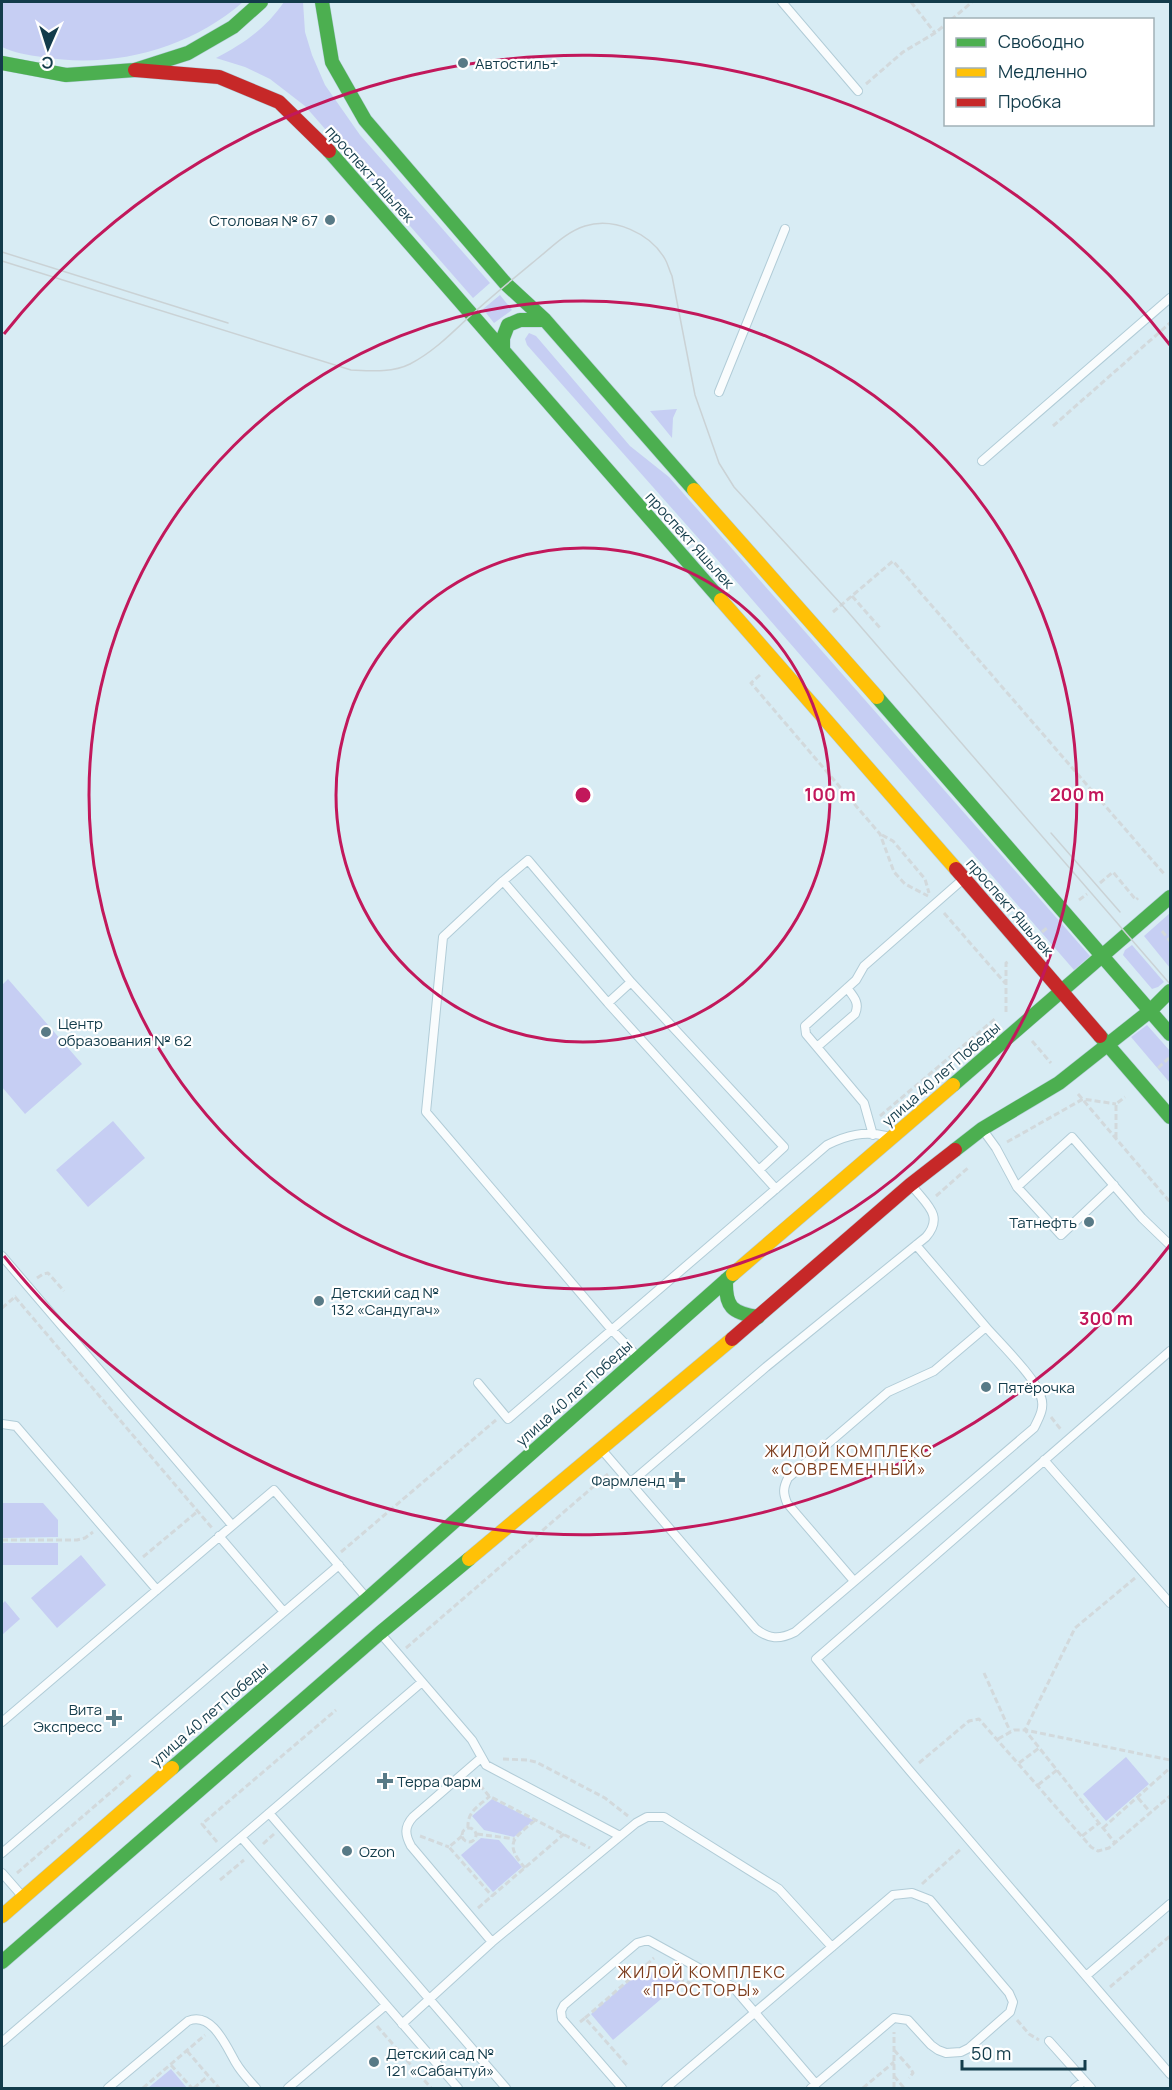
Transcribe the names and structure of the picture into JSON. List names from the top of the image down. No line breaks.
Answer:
{"streets":{"main road":["проспект Яшьлек","улица 40 лет Победы"]},"crossings":[["проспект Яшьлек","улица 40 лет Победы"]],"districts":["ЖИЛОЙ КОМПЛЕКС «СОВРЕМЕННЫЙ»","ЖИЛОЙ КОМПЛЕКС «ПРОСТОРЫ»"],"places":{"other":["Автостиль+","Столовая № 67","Центр образования № 62","Татнефть","Детский сад № 132 «Сандугач»","Пятёрочка","Ozon","Детский сад № 121 «Сабантуй»"],"health":["Фармленд","Вита Экспресс","Терра Фарм"]},"legend":["Свободно","Медленно","Пробка"],"scale_bar":"50 m","north":"bottom","rings":["100 m","200 m","300 m"]}
